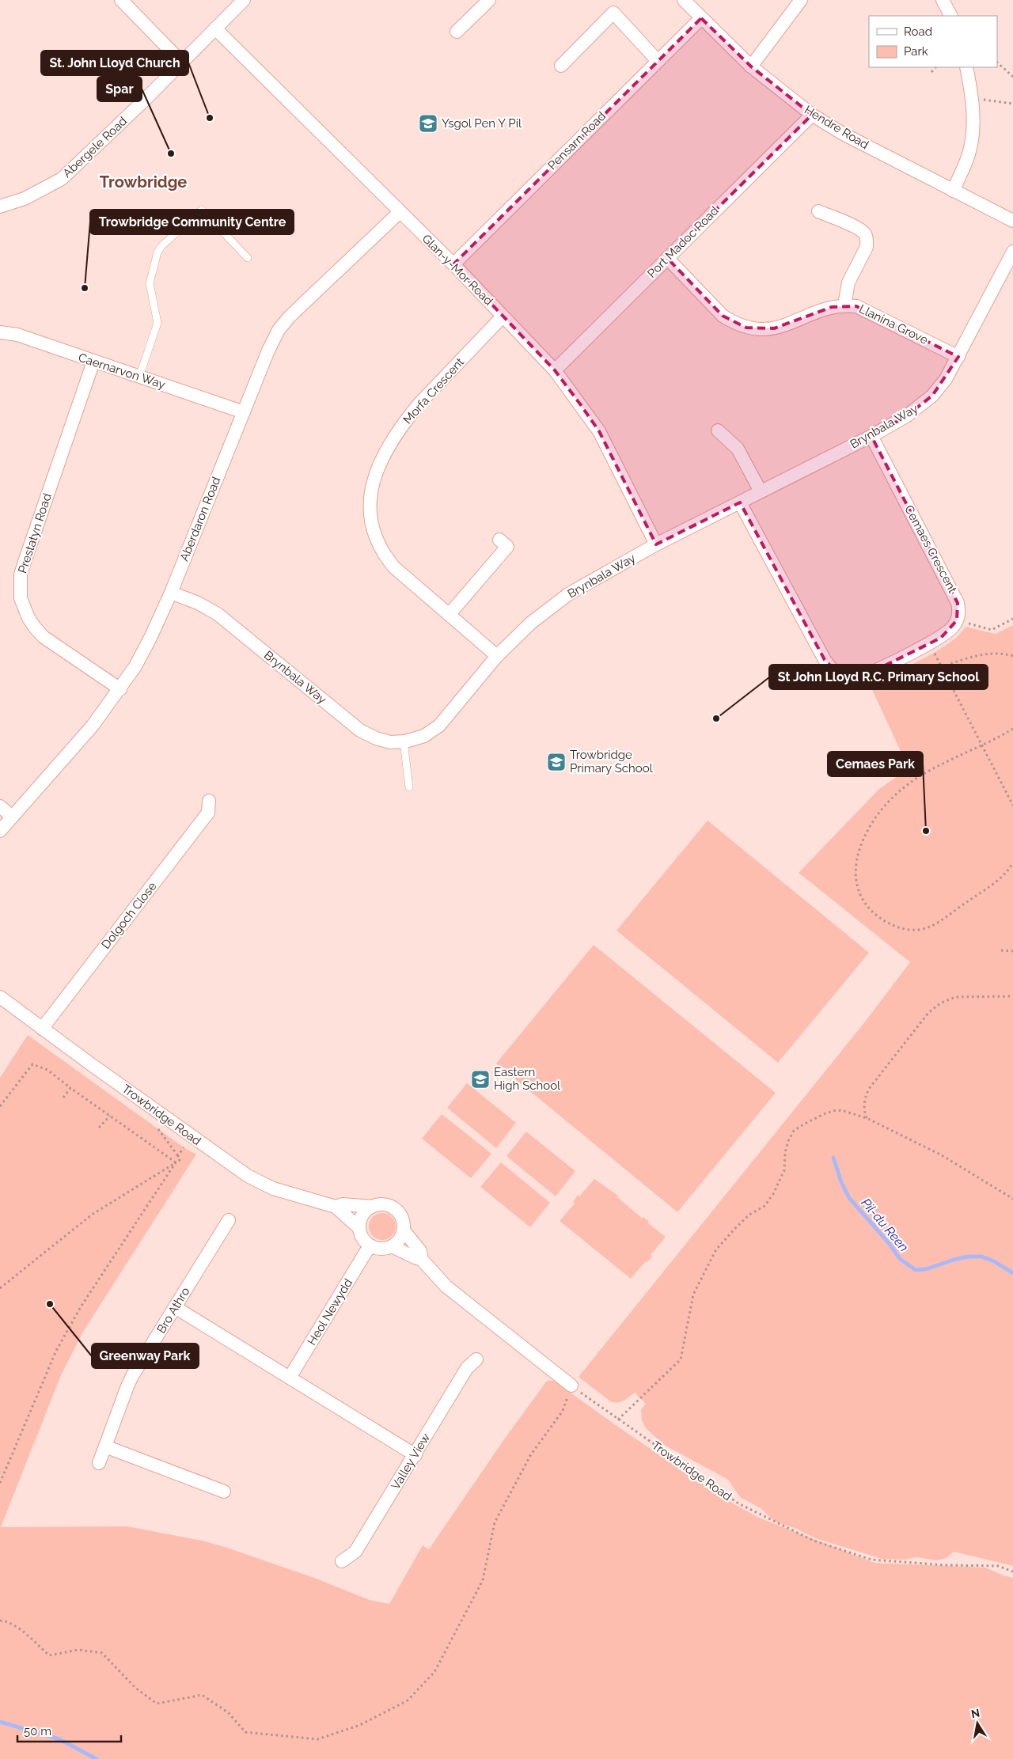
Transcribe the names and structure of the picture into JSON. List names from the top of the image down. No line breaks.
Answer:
{"streets":{"street":["Hendre Road","Pensarn Road","Abergele Road","Port Madoc Road","Glan-y-Mor Road","Llanina Grove","Caernarvon Way","Morfa Crescent","Brynbala Way","Aberdaron Road","Prestatyn Road","Cemaes Crescent","Dolgoch Close","Trowbridge Road","Bro Athro","Heol Newydd","Valley View"]},"crossings":[["Hendre Road","Pensarn Road"],["Hendre Road","Port Madoc Road"],["Pensarn Road","Glan-y-Mor Road"],["Abergele Road","Glan-y-Mor Road"],["Port Madoc Road","Glan-y-Mor Road"],["Port Madoc Road","Llanina Grove"],["Glan-y-Mor Road","Morfa Crescent"],["Glan-y-Mor Road","Brynbala Way"],["Glan-y-Mor Road","Aberdaron Road"],["Llanina Grove","Brynbala Way"],["Caernarvon Way","Aberdaron Road"],["Caernarvon Way","Prestatyn Road"],["Morfa Crescent","Brynbala Way"],["Brynbala Way","Aberdaron Road"],["Brynbala Way","Cemaes Crescent"],["Aberdaron Road","Prestatyn Road"],["Dolgoch Close","Trowbridge Road"],["Trowbridge Road","Heol Newydd"]],"districts":["Trowbridge"],"water":["Pil-du Reen"],"places":{"other":["St. John Lloyd Church","Spar","Trowbridge Community Centre","St John Lloyd R.C. Primary School","Cemaes Park","Greenway Park"],"school or university":["Ysgol Pen Y Pil","Trowbridge Primary School","Eastern High School"]},"legend":["Road","Park"],"scale_bar":"50 m","north":"top"}
